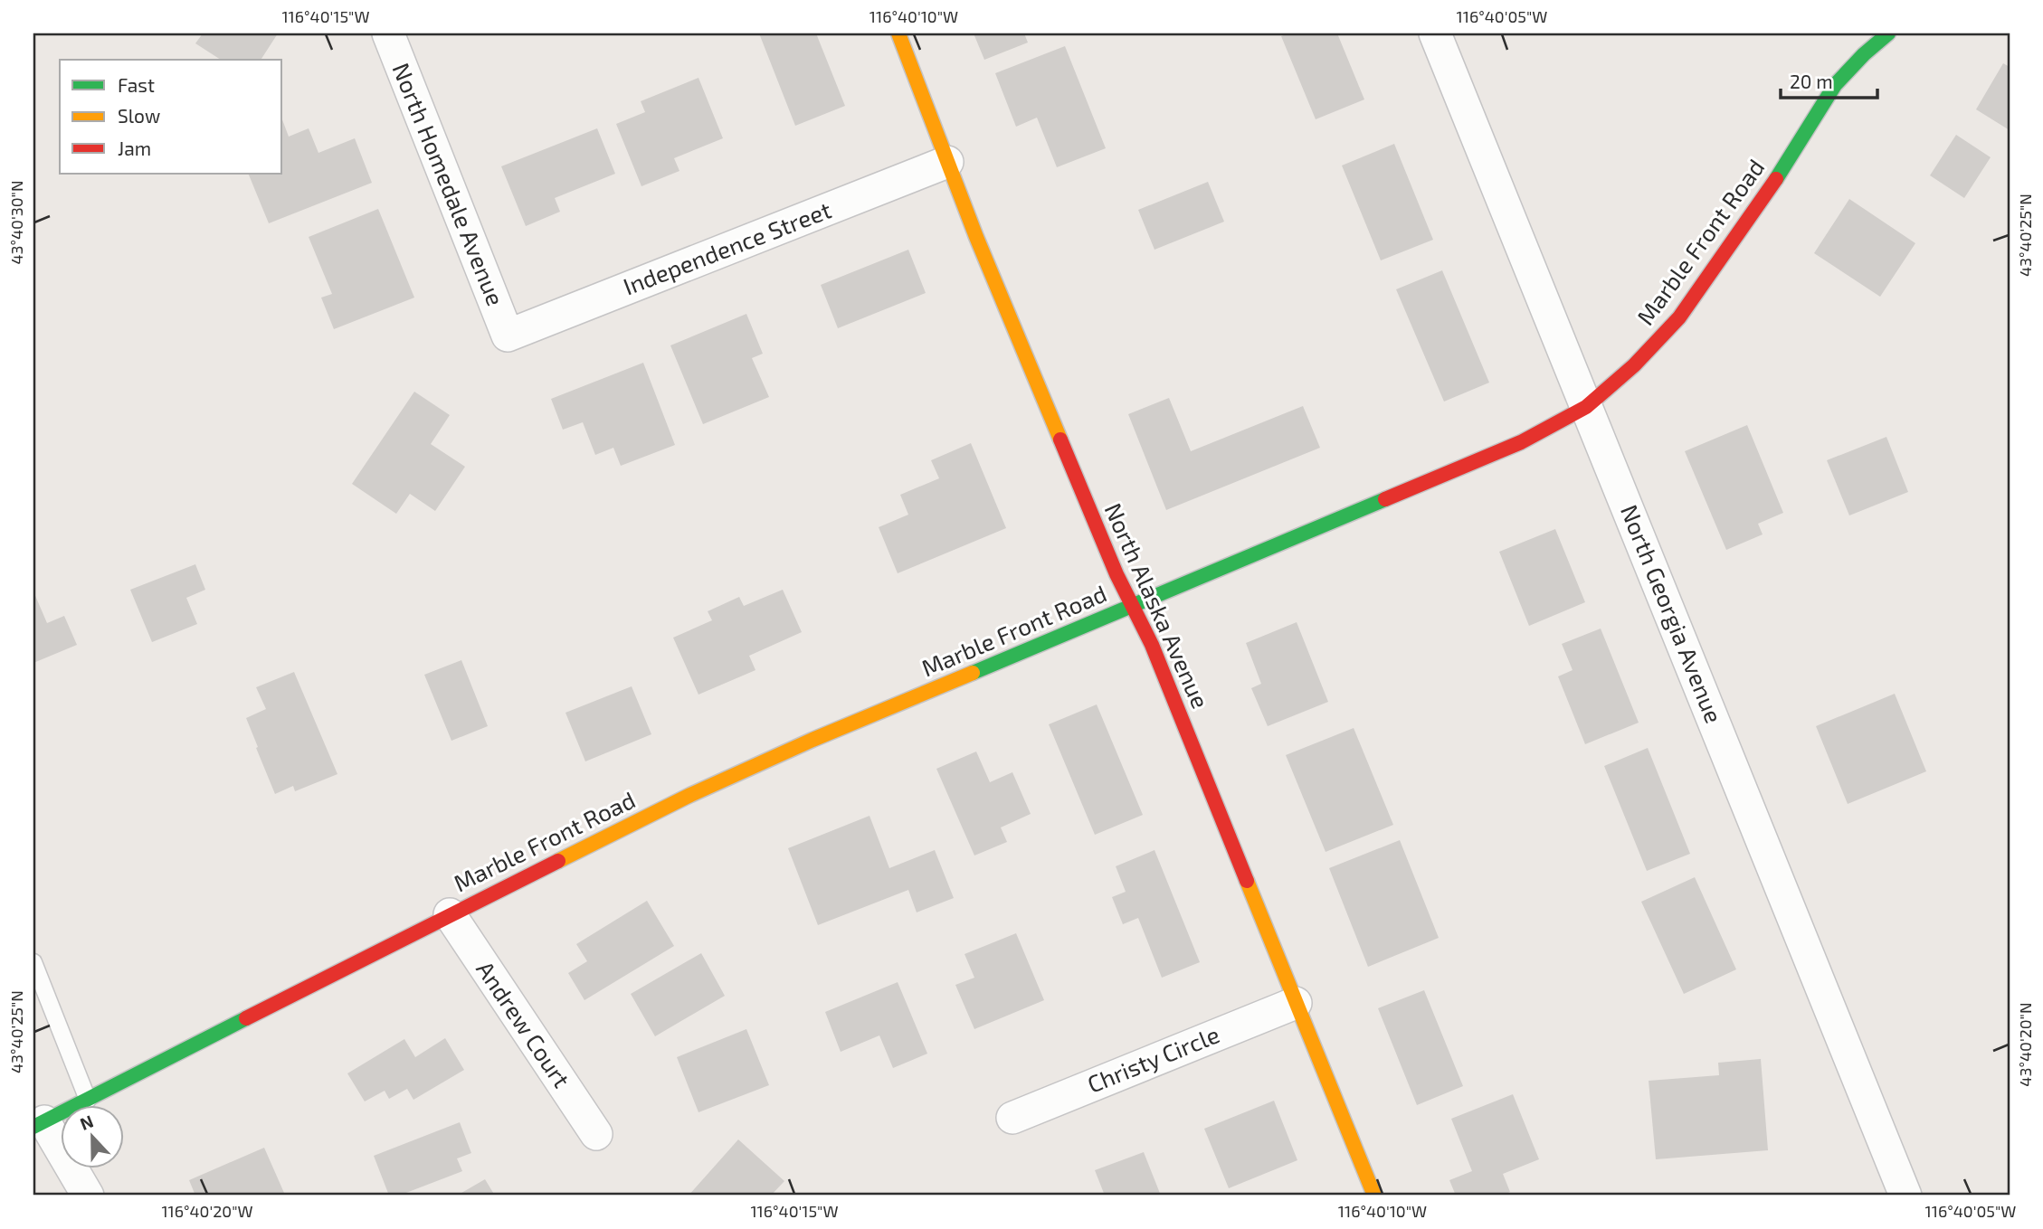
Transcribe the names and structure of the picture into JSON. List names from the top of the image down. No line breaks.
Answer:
{"streets":{"street":["North Homedale Avenue","Marble Front Road","Independence Street","North Alaska Avenue","North Georgia Avenue","Andrew Court","Christy Circle"]},"crossings":[["North Homedale Avenue","Independence Street"],["Marble Front Road","North Alaska Avenue"],["Marble Front Road","North Georgia Avenue"],["Marble Front Road","Andrew Court"],["Independence Street","North Alaska Avenue"],["North Alaska Avenue","Christy Circle"]],"legend":["Fast","Slow","Jam"],"scale_bar":"20 m","north":"top","coordinates":["116°40'15\"W","116°40'10\"W","116°40'05\"W","43°40'30\"N","43°40'25\"N","43°40'20\"N","116°40'20\"W"]}
